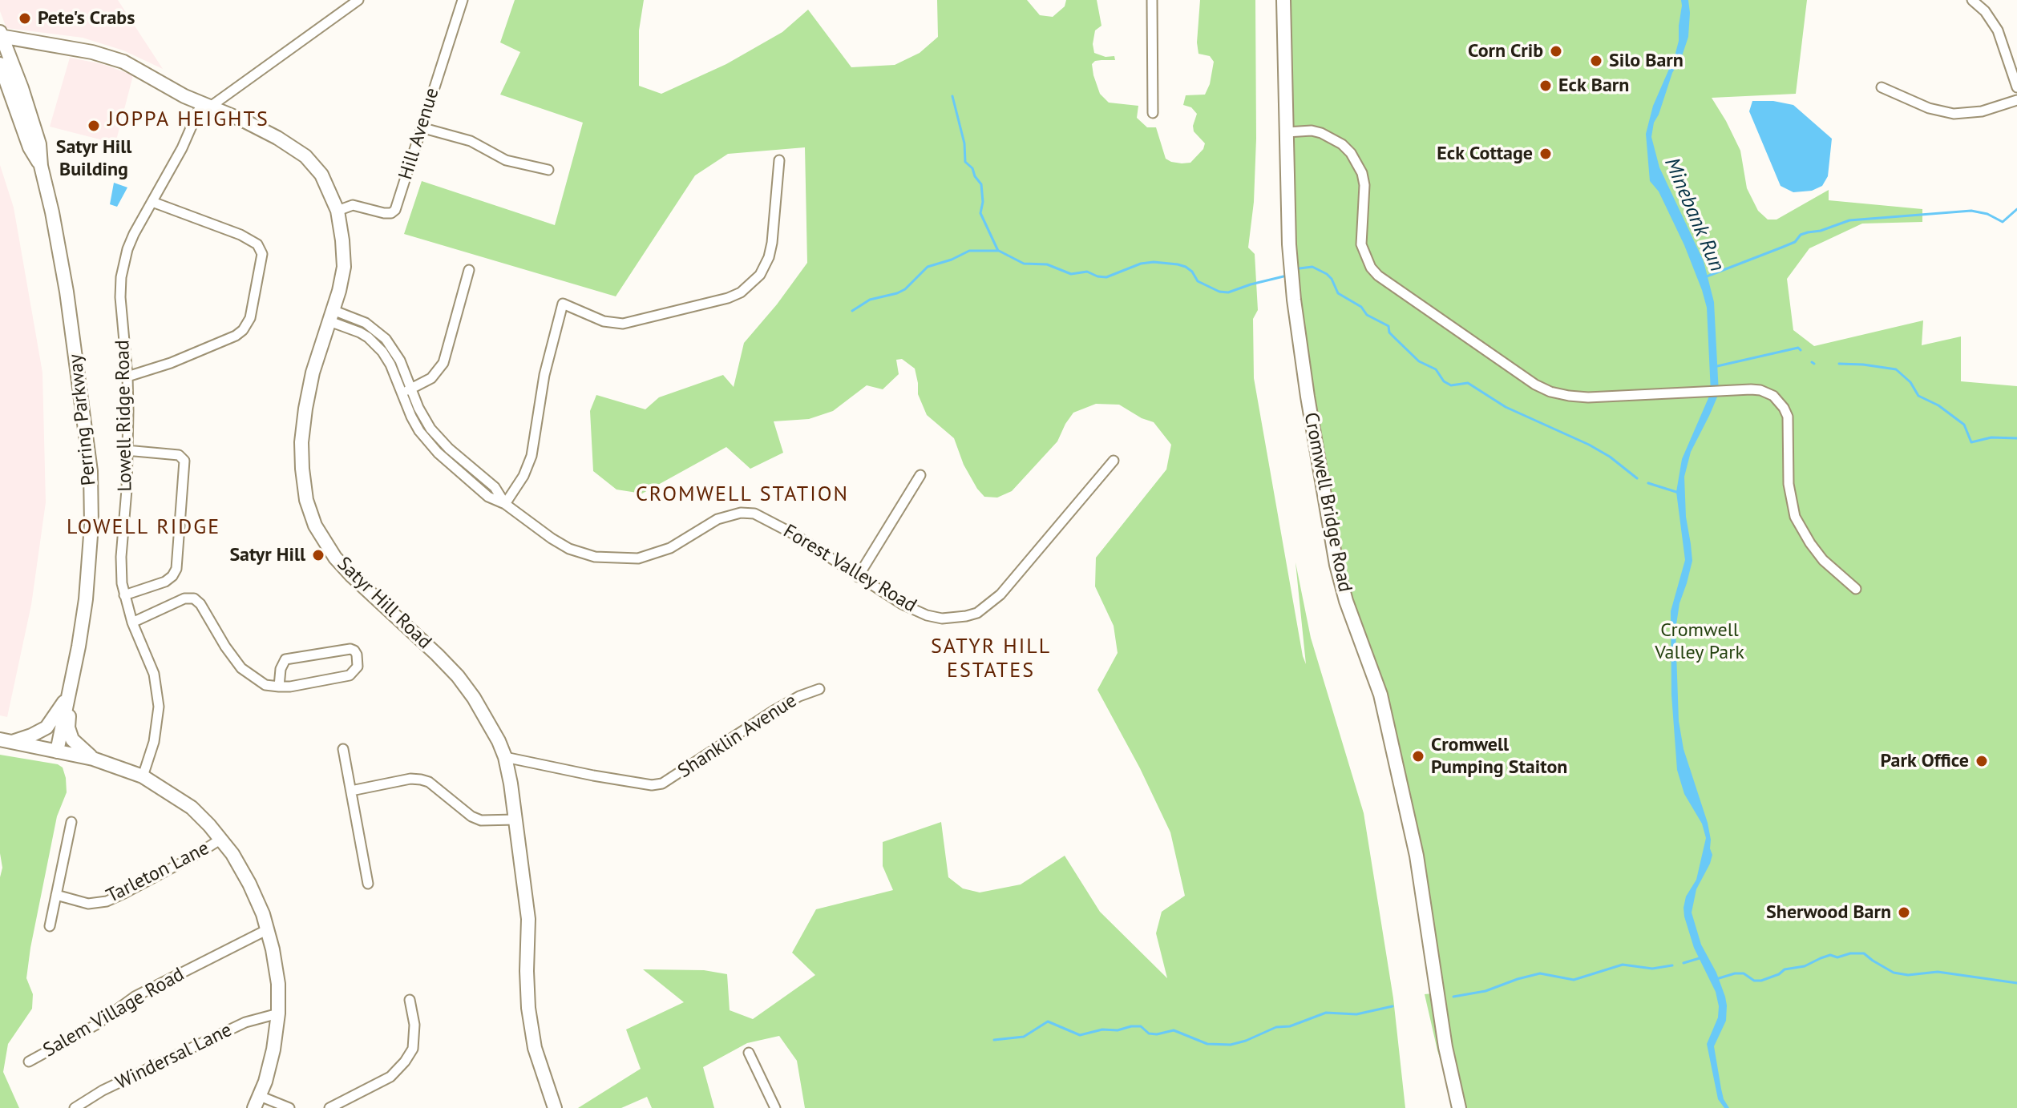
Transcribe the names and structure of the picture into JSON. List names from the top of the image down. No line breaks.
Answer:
{"streets":{"street":["Hill Avenue","Lowell Ridge Road","Perring Parkway","Cromwell Bridge Road","Forest Valley Road","Satyr Hill Road","Shanklin Avenue","Tarleton Lane","Salem Village Road","Windersal Lane"]},"crossings":[["Hill Avenue","Satyr Hill Road"],["Lowell Ridge Road","Satyr Hill Road"],["Perring Parkway","Satyr Hill Road"],["Forest Valley Road","Satyr Hill Road"],["Satyr Hill Road","Shanklin Avenue"]],"districts":["JOPPA HEIGHTS","CROMWELL STATION","LOWELL RIDGE","SATYR HILL ESTATES"],"water":["Minebank Run"],"parks":["Cromwell Valley Park"],"places":["Pete's Crabs","Corn Crib","Silo Barn","Eck Barn","Satyr Hill Building","Eck Cottage","Satyr Hill","Cromwell Pumping Staiton","Park Office","Sherwood Barn"]}
